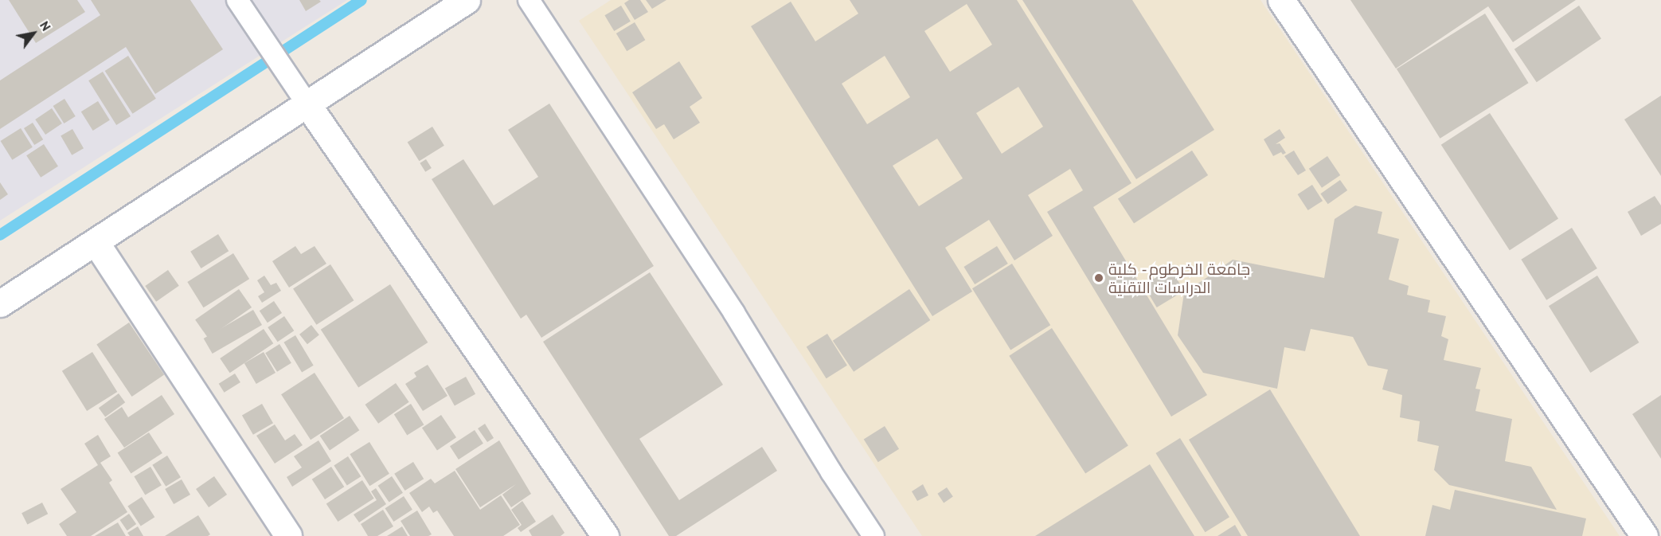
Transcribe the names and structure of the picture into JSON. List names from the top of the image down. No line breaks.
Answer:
{"places":["جامعة الخرطوم - كلية الدراسات التقنية"],"north":"top right"}
